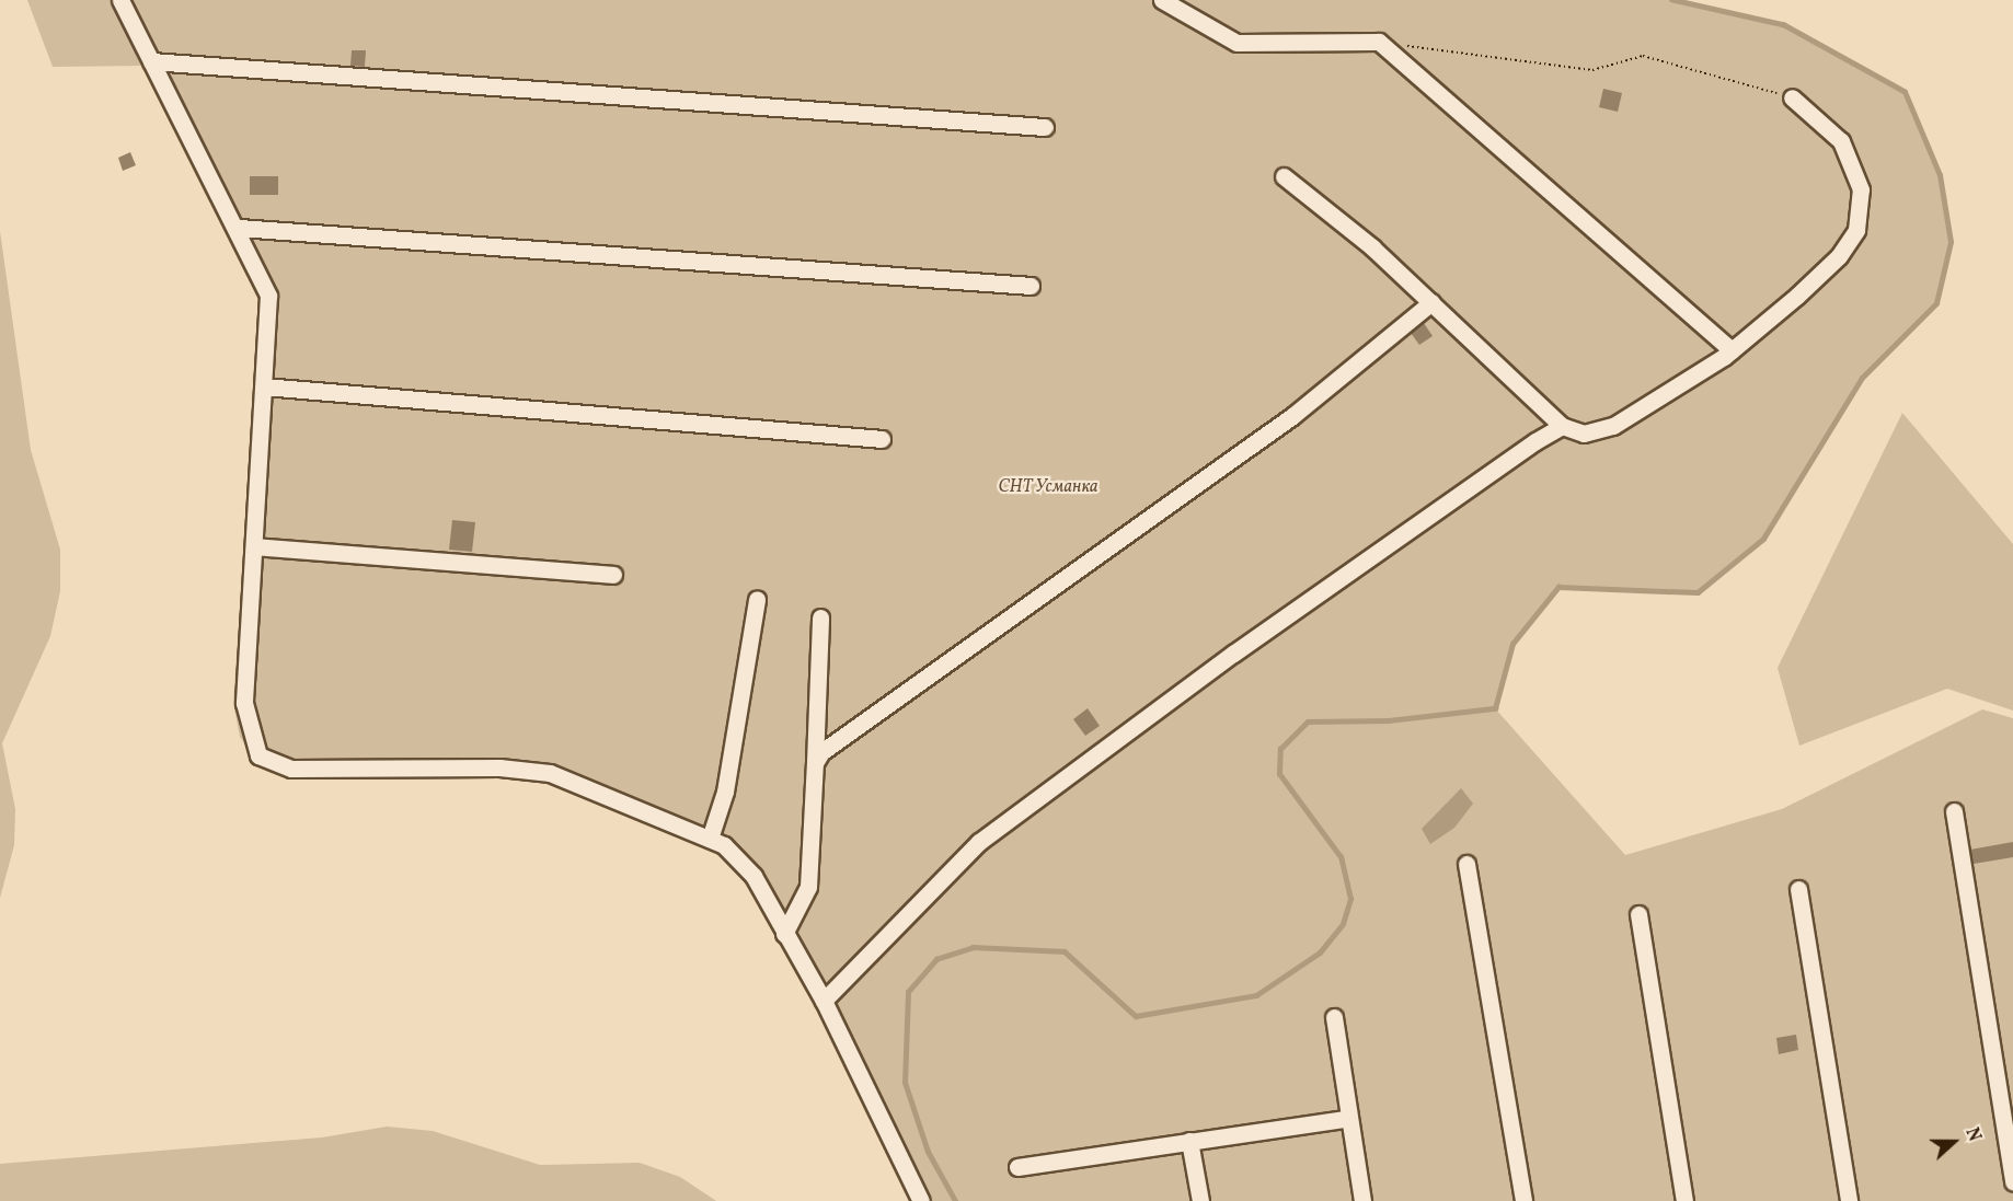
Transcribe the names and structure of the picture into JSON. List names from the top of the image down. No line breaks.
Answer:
{"parks":["СНТ Усманка"],"north":"right"}
